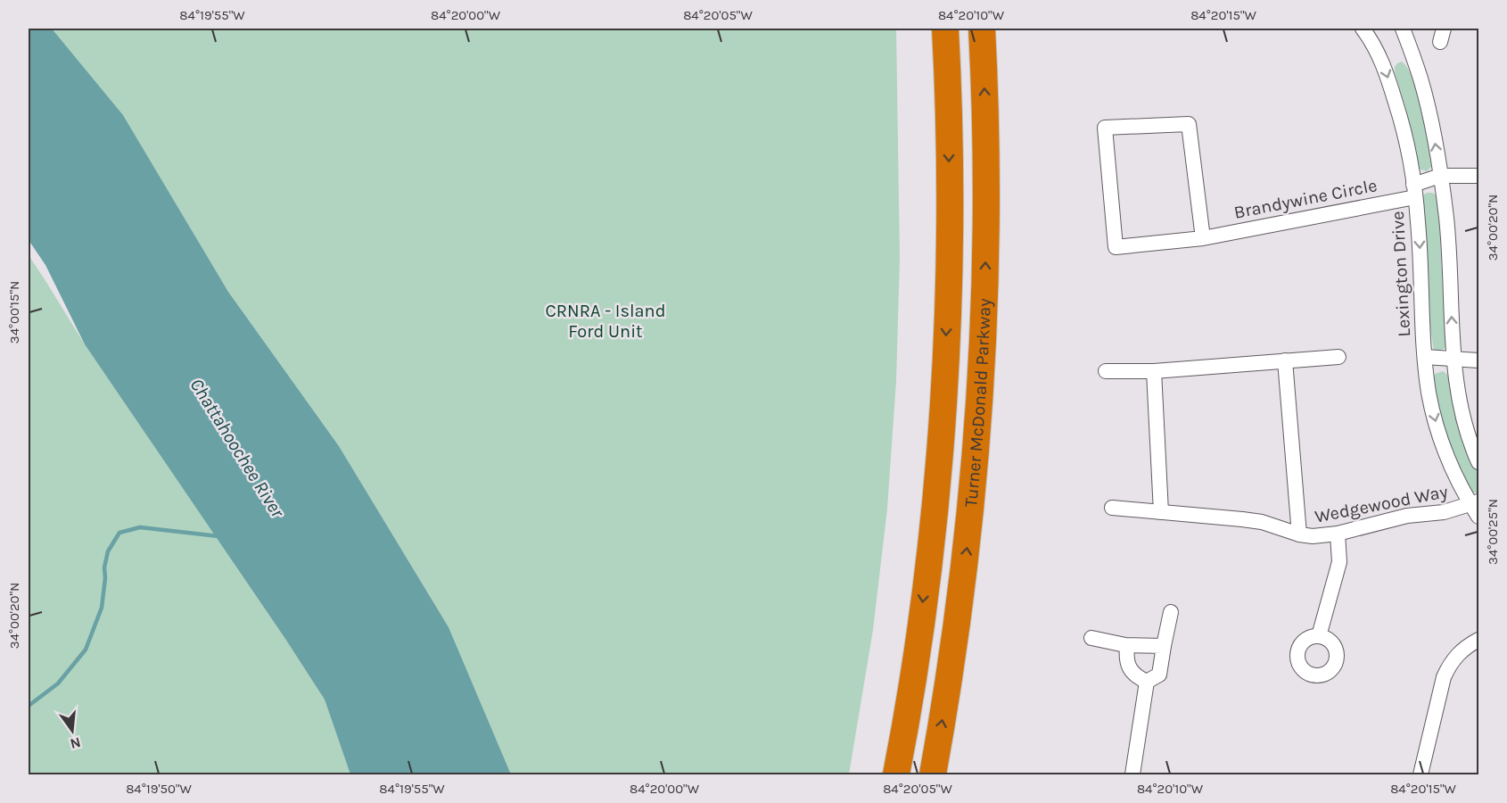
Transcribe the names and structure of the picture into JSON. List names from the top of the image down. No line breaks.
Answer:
{"streets":{"highway":["Turner McDonald Parkway"],"street":["Brandywine Circle","Lexington Drive","Wedgewood Way"]},"crossings":[["Brandywine Circle","Lexington Drive"],["Lexington Drive","Wedgewood Way"]],"water":["Chattahoochee River"],"parks":["CRNRA - Island Ford Unit"],"north":"bottom","coordinates":["84°19'55\"W","84°20'00\"W","84°20'05\"W","84°20'10\"W","84°20'15\"W","34°00'20\"N","34°00'15\"N","34°00'25\"N","84°19'50\"W"]}
